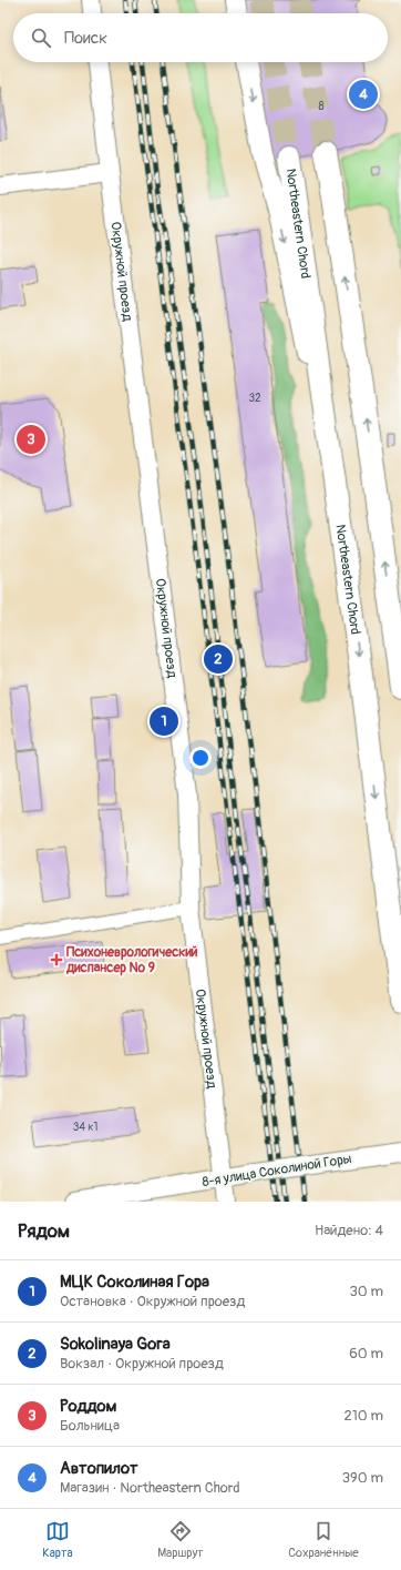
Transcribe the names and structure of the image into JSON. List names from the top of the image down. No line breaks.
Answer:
{"streets":{"main road":["Northeastern Chord"],"street":["Окружной проезд","8-я улица Соколиной Горы"]},"crossings":[["Окружной проезд","8-я улица Соколиной Горы"]],"places":{"health":["Психоневрологический диспансер № 9"]},"house_numbers":["8","32","34 к1"],"page":{"search":"Поиск","pins":["4","3","2","1"],"heading":["Рядом","Найдено: 4"],"list":[{"mark":"1","name":"МЦК Соколиная Гора","note":"Остановка · Окружной проезд","value":"30 m"},{"mark":"2","name":"Sokolinaya Gora","note":"Вокзал · Окружной проезд","value":"60 m"},{"mark":"3","name":"Роддом","note":"Больница","value":"210 m"},{"mark":"4","name":"Автопилот","note":"Магазин · Northeastern Chord","value":"390 m"}],"nav":["Карта","Маршрут","Сохранённые"]}}
